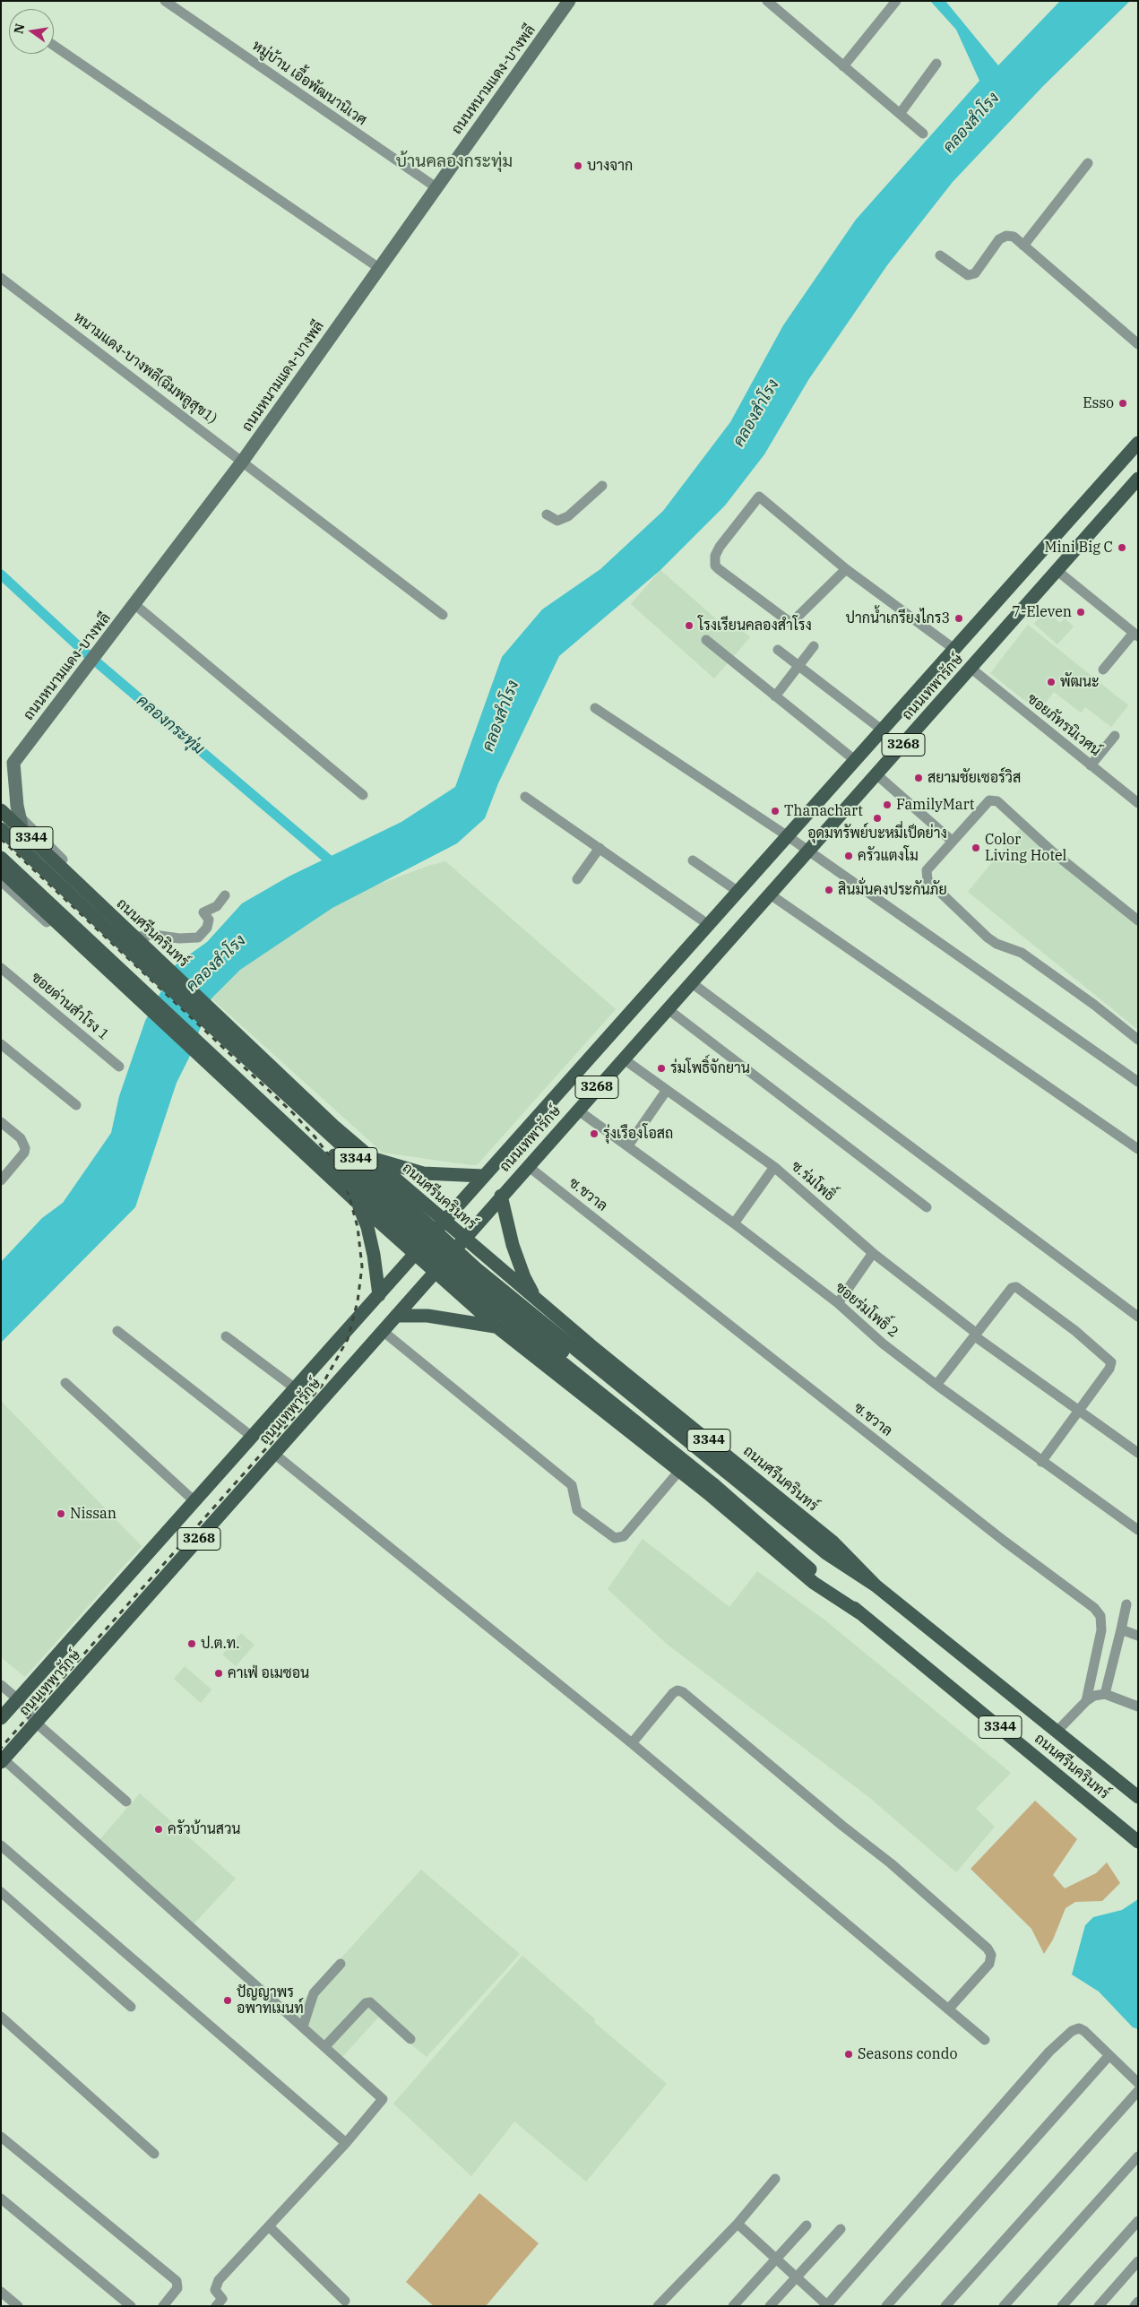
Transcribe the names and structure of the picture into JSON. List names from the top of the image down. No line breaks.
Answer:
{"streets":{"main road":["ถนนหนามแดง-บางพลี","ถนนเทพารักษ์","3268","3344","ถนนศรีนครินทร์"],"street":["หมู่บ้าน เอื้อพัฒนานิเวศ","หนามแดง-บางพลี(ฉิมพลูสุข1)","ซอยภัทรนิเวศน์","ซอยด่านสำโรง 1","ซ.ร่มโพธิ์","ซ.ชวาล","ซอยร่มโพธิ์ 2"]},"crossings":[["ถนนหนามแดง-บางพลี","หมู่บ้าน เอื้อพัฒนานิเวศ"],["ถนนหนามแดง-บางพลี","หนามแดง-บางพลี(ฉิมพลูสุข1)"],["ถนนหนามแดง-บางพลี","ถนนศรีนครินทร์"],["ถนนเทพารักษ์","ซอยภัทรนิเวศน์"],["ถนนเทพารักษ์","ถนนศรีนครินทร์"],["ถนนเทพารักษ์","ซ.ร่มโพธิ์"],["ถนนเทพารักษ์","ซ.ชวาล"],["ถนนเทพารักษ์","ซอยร่มโพธิ์ 2"]],"districts":["บ้านคลองกระทุ่ม"],"water":["คลองสำโรง","คลองกระทุ่ม"],"places":["บางจาก","Esso","Mini Big C","7-Eleven","ปากน้ำเกรียงไกร3","โรงเรียนคลองสำโรง","พัฒนะ","สยามชัยเซอร์วิส","FamilyMart","Thanachart","อุดมทรัพย์บะหมี่เป็ดย่าง","Color Living Hotel","ครัวแตงโม","สินมั่นคงประกันภัย","ร่มโพธิ์จักยาน","รุ่งเรืองโอสถ","Nissan","ป.ต.ท.","คาเฟ่ อเมซอน","ครัวบ้านสวน","ปัญญาพร อพาทเมนท์","Seasons condo"],"north":"left"}
